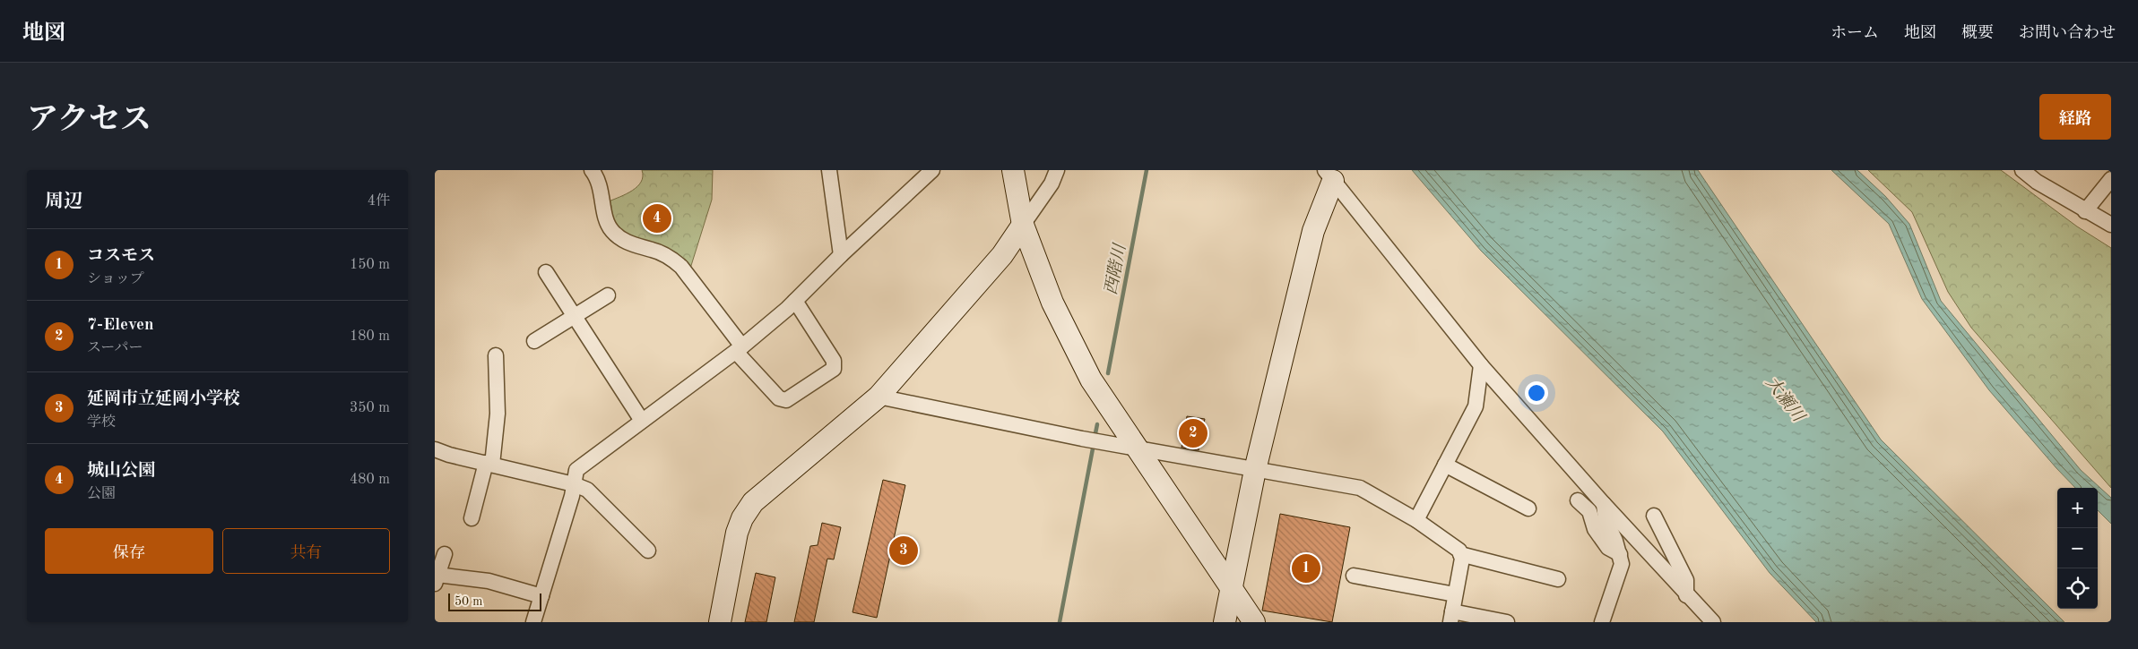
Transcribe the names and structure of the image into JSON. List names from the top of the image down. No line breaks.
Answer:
{"water":["西階川","大瀬川"],"scale_bar":"50 m","page":{"header":"地図","nav":["ホーム","地図","概要","お問い合わせ"],"title":"アクセス","buttons":["経路",["保存","共有"]],"heading":["周辺","4件"],"pins":["4","2","3","1"],"list":[{"mark":"1","name":"コスモス","note":"ショップ","value":"150 m"},{"mark":"2","name":"7-Eleven","note":"スーパー","value":"180 m"},{"mark":"3","name":"延岡市立延岡小学校","note":"学校","value":"350 m"},{"mark":"4","name":"城山公園","note":"公園","value":"480 m"}],"map_buttons":["+","−"],"scale":"50 m"}}
